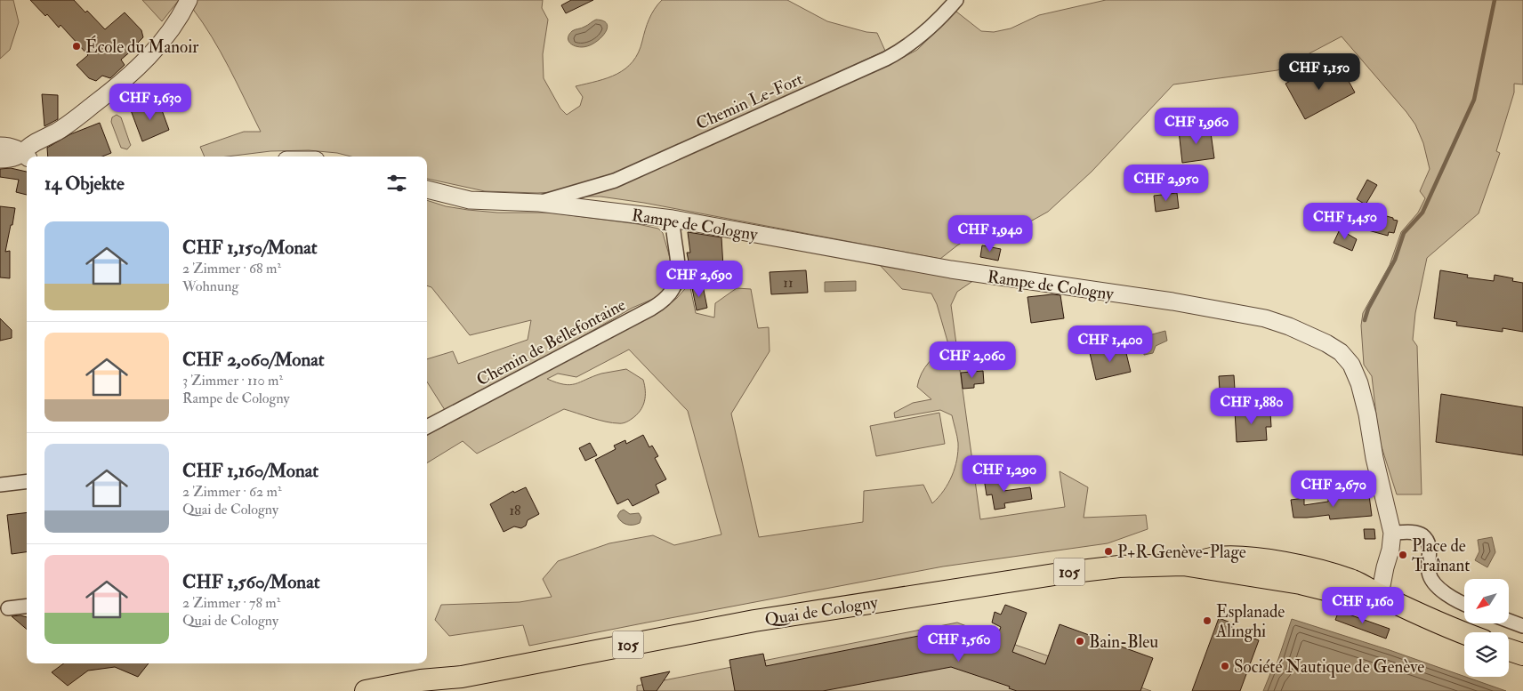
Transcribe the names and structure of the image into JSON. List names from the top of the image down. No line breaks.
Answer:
{"streets":{"main road":["105","Quai de Cologny"],"street":["Chemin Le-Fort","Rampe de Cologny","Chemin de Bellefontaine"]},"crossings":[["Chemin Le-Fort","Rampe de Cologny"],["Rampe de Cologny","Chemin de Bellefontaine"],["Rampe de Cologny","105"],["Rampe de Cologny","Quai de Cologny"],["105","Quai de Cologny"]],"places":["École du Manoir","P+R Genève-Plage","Place de Traînant","Esplanade Alinghi","Bain-Bleu","Société Nautique de Genève"],"house_numbers":["11","18"],"north":"bottom left","page":{"price":["CHF 1,150","CHF 1,630","CHF 1,960","CHF 2,950","CHF 1,450","CHF 1,940","CHF 2,690","CHF 1,400","CHF 2,060","CHF 1,880","CHF 1,290","CHF 2,670","CHF 1,160","CHF 1,560"],"heading":"14 Objekte","list":[{"name":"CHF 1,150/Monat","note":"2 Zimmer · 68 m² · Wohnung"},{"name":"CHF 2,060/Monat","note":"3 Zimmer · 110 m² · Rampe de Cologny"},{"name":"CHF 1,160/Monat","note":"2 Zimmer · 62 m² · Quai de Cologny"},{"name":"CHF 1,560/Monat","note":"2 Zimmer · 78 m² · Quai de Cologny"}]}}
